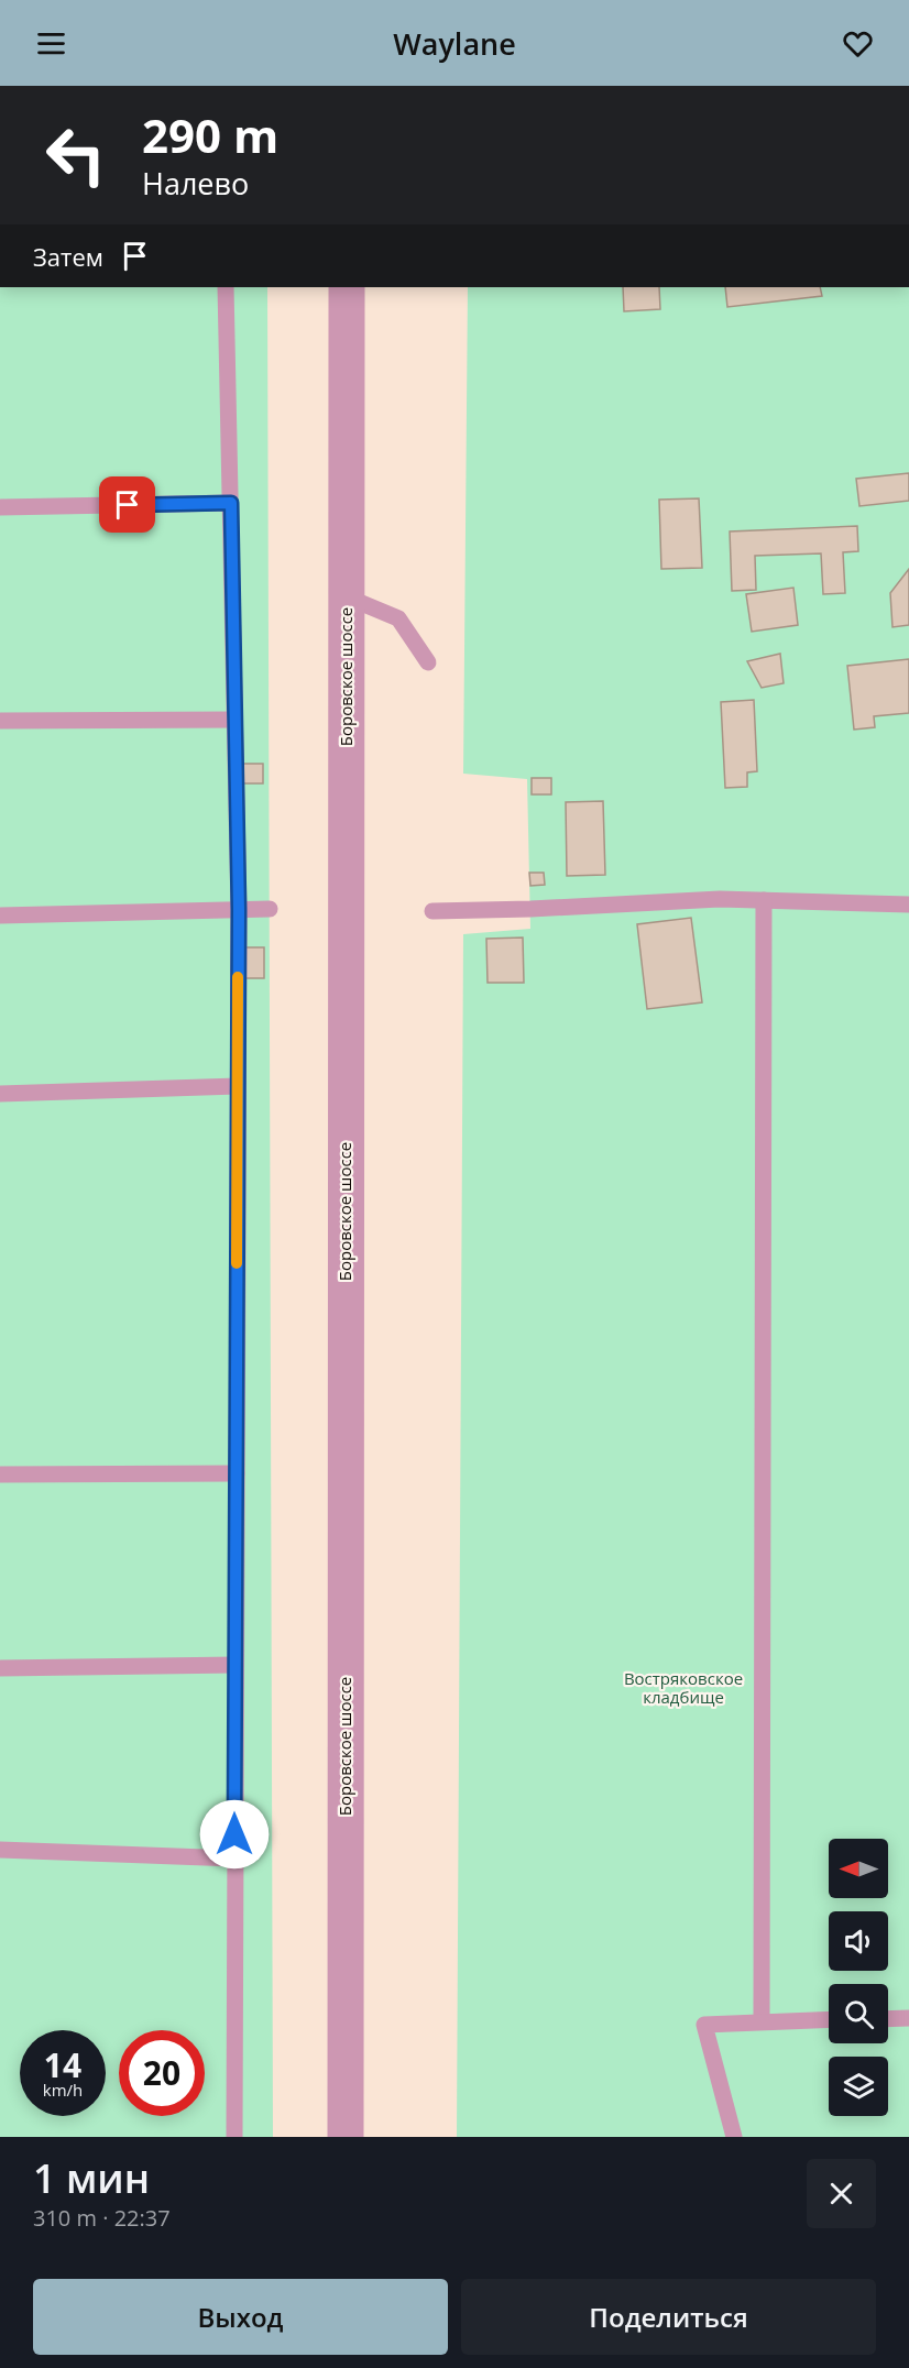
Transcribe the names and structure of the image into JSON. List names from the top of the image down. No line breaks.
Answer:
{"streets":{"street":["Боровское шоссе"]},"parks":["Востряковское кладбище"],"north":"left","page":{"header":"Waylane","turn":["290 m","Налево"],"then":"Затем","speed":"14 km/h","limit":"20","heading":["1 мин","310 m · 22:37"],"buttons":["Выход","Поделиться"]}}
